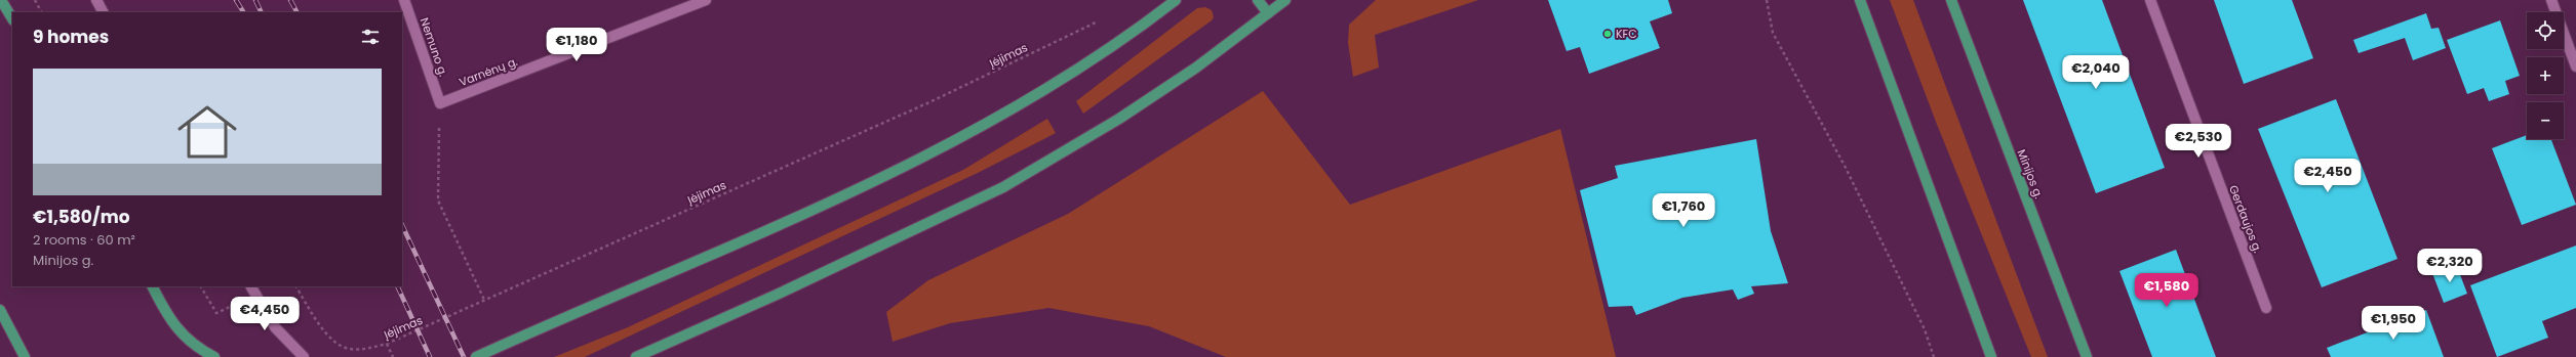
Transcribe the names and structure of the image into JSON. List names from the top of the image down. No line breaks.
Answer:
{"streets":{"main road":["Minijos g."],"street":["Nemuno g.","Varnėnų g.","Gerdaujos g."],"path":["Įėjimas"]},"crossings":[["Nemuno g.","Varnėnų g."]],"places":["KFC"],"page":{"map_buttons":["+","−"],"heading":"9 homes","price":["€1,180","€2,040","€2,530","€2,450","€1,760","€2,320","€1,580","€4,450","€1,950"],"list":[{"name":"€1,580/mo","note":"2 rooms · 60 m² · Minijos g."}]}}
